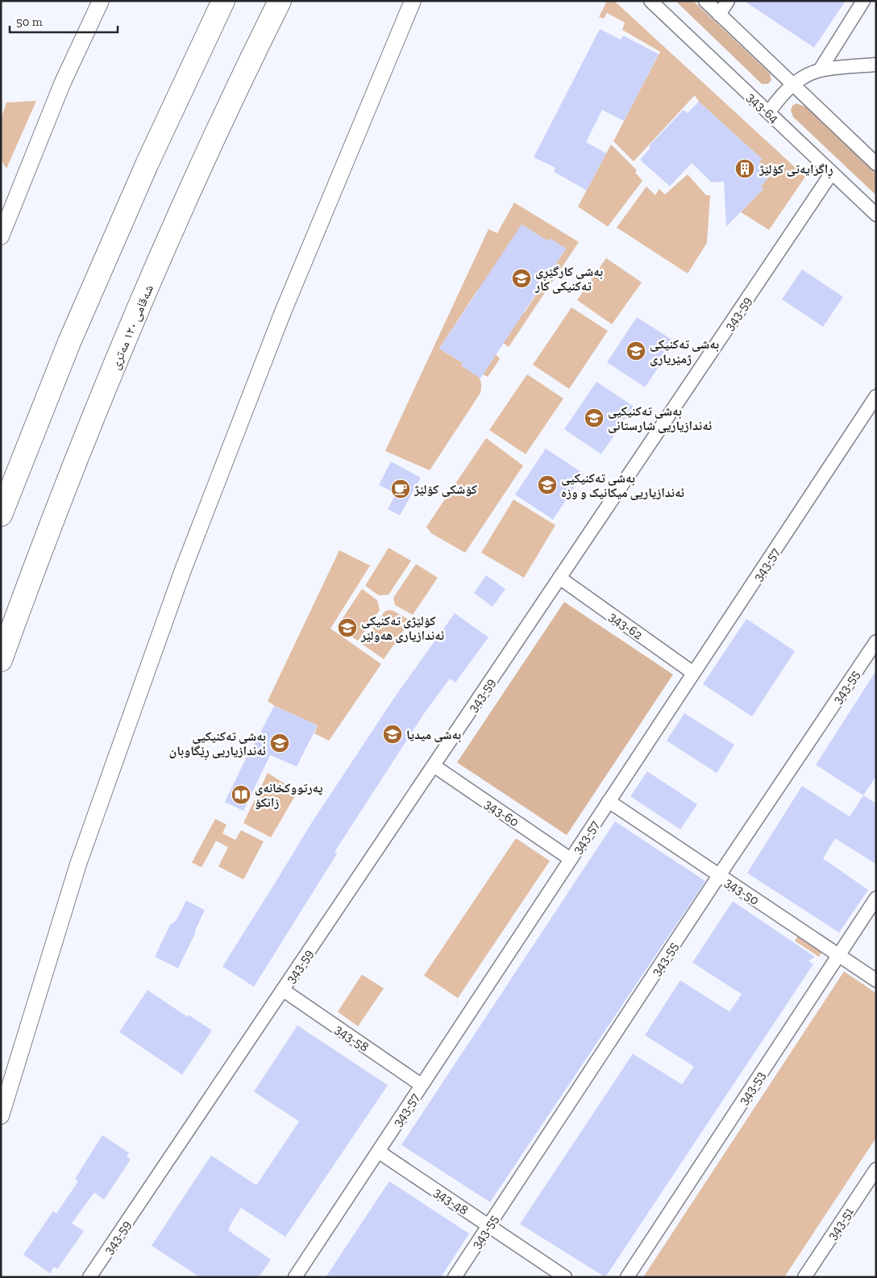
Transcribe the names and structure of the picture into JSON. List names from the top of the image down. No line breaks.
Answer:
{"streets":{"highway":["شەقامی ١٢٠ مەتری"],"street":["343-64","343-59","343-57","343-62","343-55","343-60","343-50","343-58","343-53","343-48","343-51"]},"crossings":[["343-64","343-59"],["343-59","343-62"],["343-59","343-60"],["343-59","343-58"],["343-57","343-62"],["343-57","343-60"],["343-57","343-50"],["343-57","343-58"],["343-57","343-48"],["343-55","343-50"],["343-55","343-48"],["343-50","343-53"]],"places":{"building":["ڕاگرایەتی کۆلێژ"],"school or university":["بەشی کارگێڕی تەکنیکی کار","بەشی تەکنیکی ژمێریاری","بەشی تەکنیکیی ئەندازیاریی شارستانی","بەشی تەکنیکیی ئەندازیاریی میکانیک و وزە","کۆلێژی تەکنیکی ئەندازیاری هەولێر","بەشی میدیا","بەشی تەکنیکیی ئەندازیاریی ڕێگاوبان"],"cafe":["کۆشکی کۆلێژ"],"library":["پەرتووکخانەی زانکۆ"]},"scale_bar":"50 m"}
